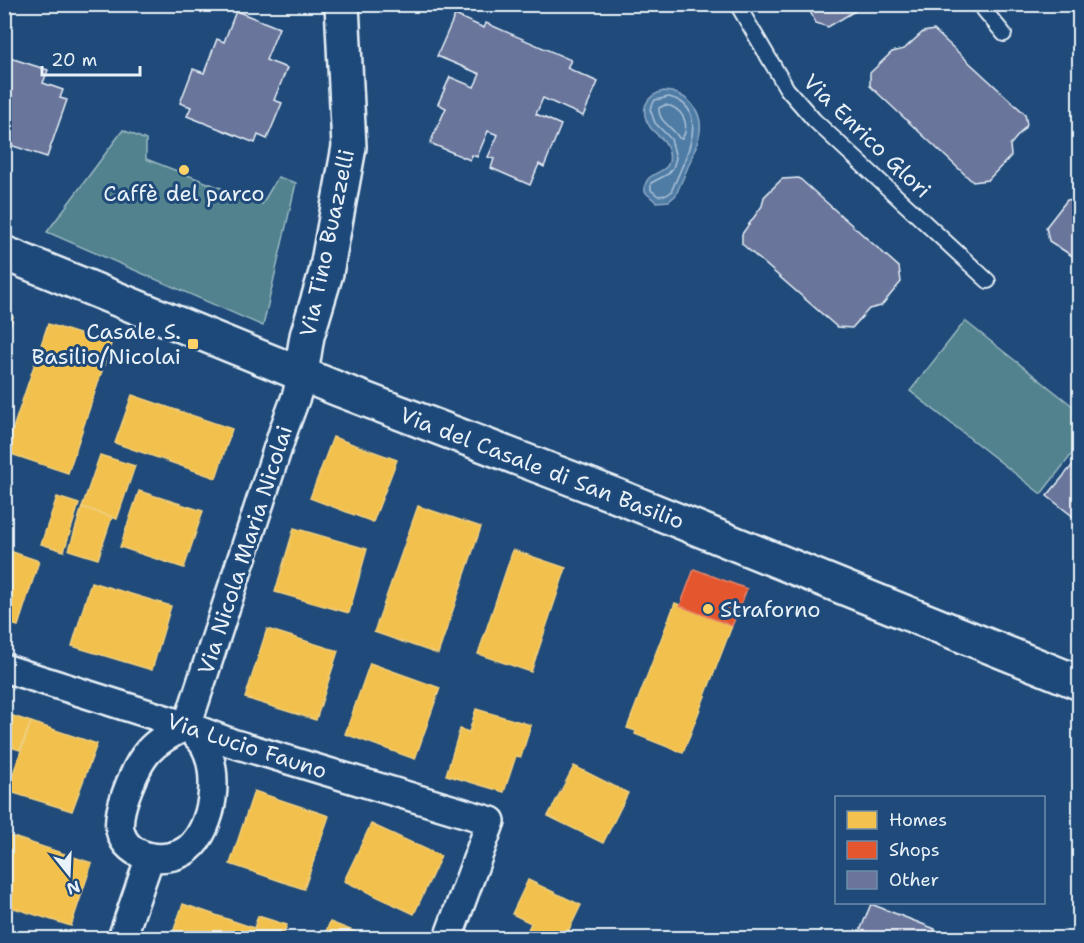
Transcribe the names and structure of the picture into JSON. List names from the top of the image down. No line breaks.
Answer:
{"streets":{"street":["Via Tino Buazzelli","Via del Casale di San Basilio","Via Nicola Maria Nicolai","Via Lucio Fauno"],"lane":["Via Enrico Glori"]},"crossings":[["Via Tino Buazzelli","Via del Casale di San Basilio"],["Via Tino Buazzelli","Via Nicola Maria Nicolai"],["Via del Casale di San Basilio","Via Nicola Maria Nicolai"],["Via Nicola Maria Nicolai","Via Lucio Fauno"]],"places":{"other":["Caffè del parco","Straforno"],"transit":["Casale S. Basilio/Nicolai"]},"legend":["Homes","Shops","Other"],"scale_bar":"20 m","north":"bottom"}
